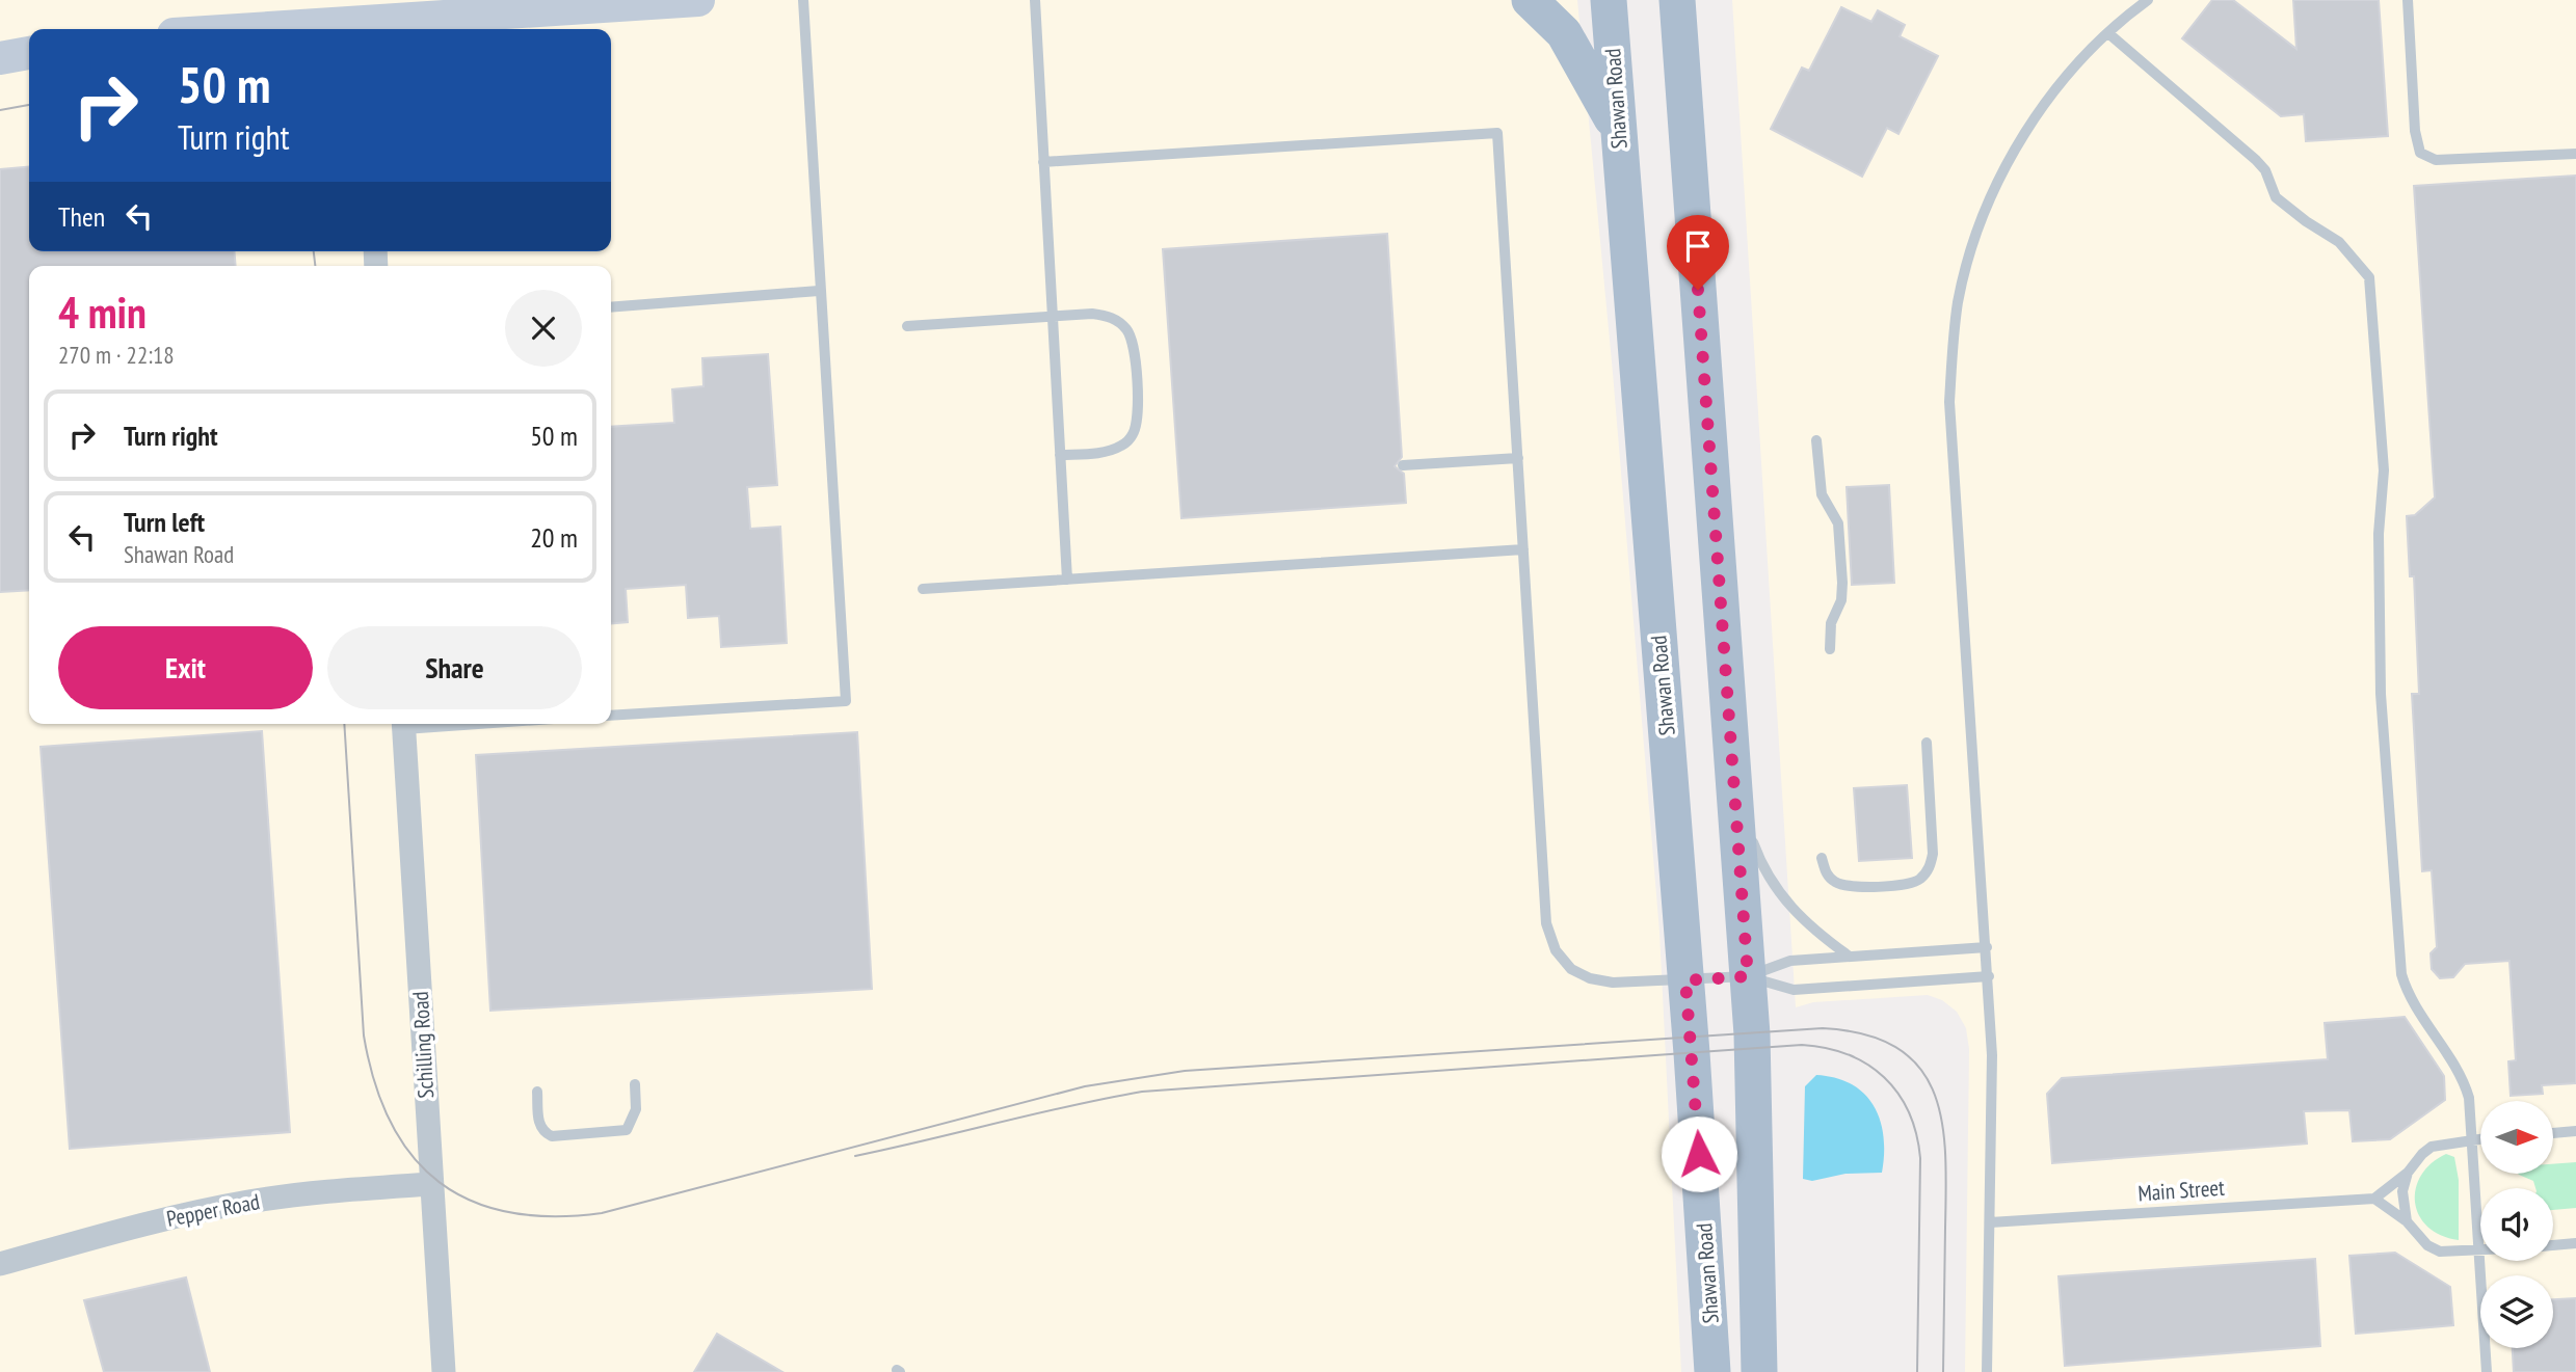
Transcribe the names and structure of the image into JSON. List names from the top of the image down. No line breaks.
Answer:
{"streets":{"main road":["Shawan Road"],"street":["Schilling Road","Pepper Road"],"lane":["Main Street"]},"crossings":[["Schilling Road","Pepper Road"]],"north":"right","page":{"turn":["50 m","Turn right"],"then":"Then","heading":["4 min","270 m · 22:18"],"list":[{"name":"Turn right","value":"50 m"},{"name":"Turn left","note":"Shawan Road","value":"20 m"}],"buttons":["Exit","Share"]}}
